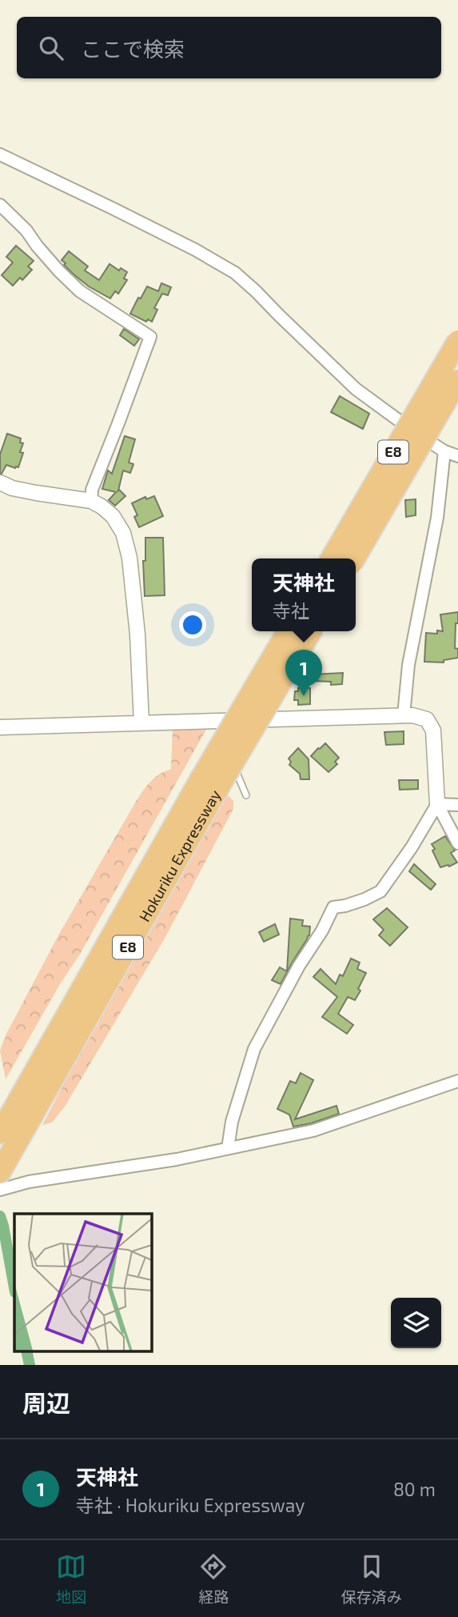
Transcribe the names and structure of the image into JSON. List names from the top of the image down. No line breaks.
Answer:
{"streets":{"highway":["E8","Hokuriku Expressway"]},"page":{"search":"ここで検索","popup":["天神社","寺社"],"pins":"1","heading":"周辺","list":[{"mark":"1","name":"天神社","note":"寺社 · Hokuriku Expressway","value":"80 m"}],"nav":["地図","経路","保存済み"]}}
